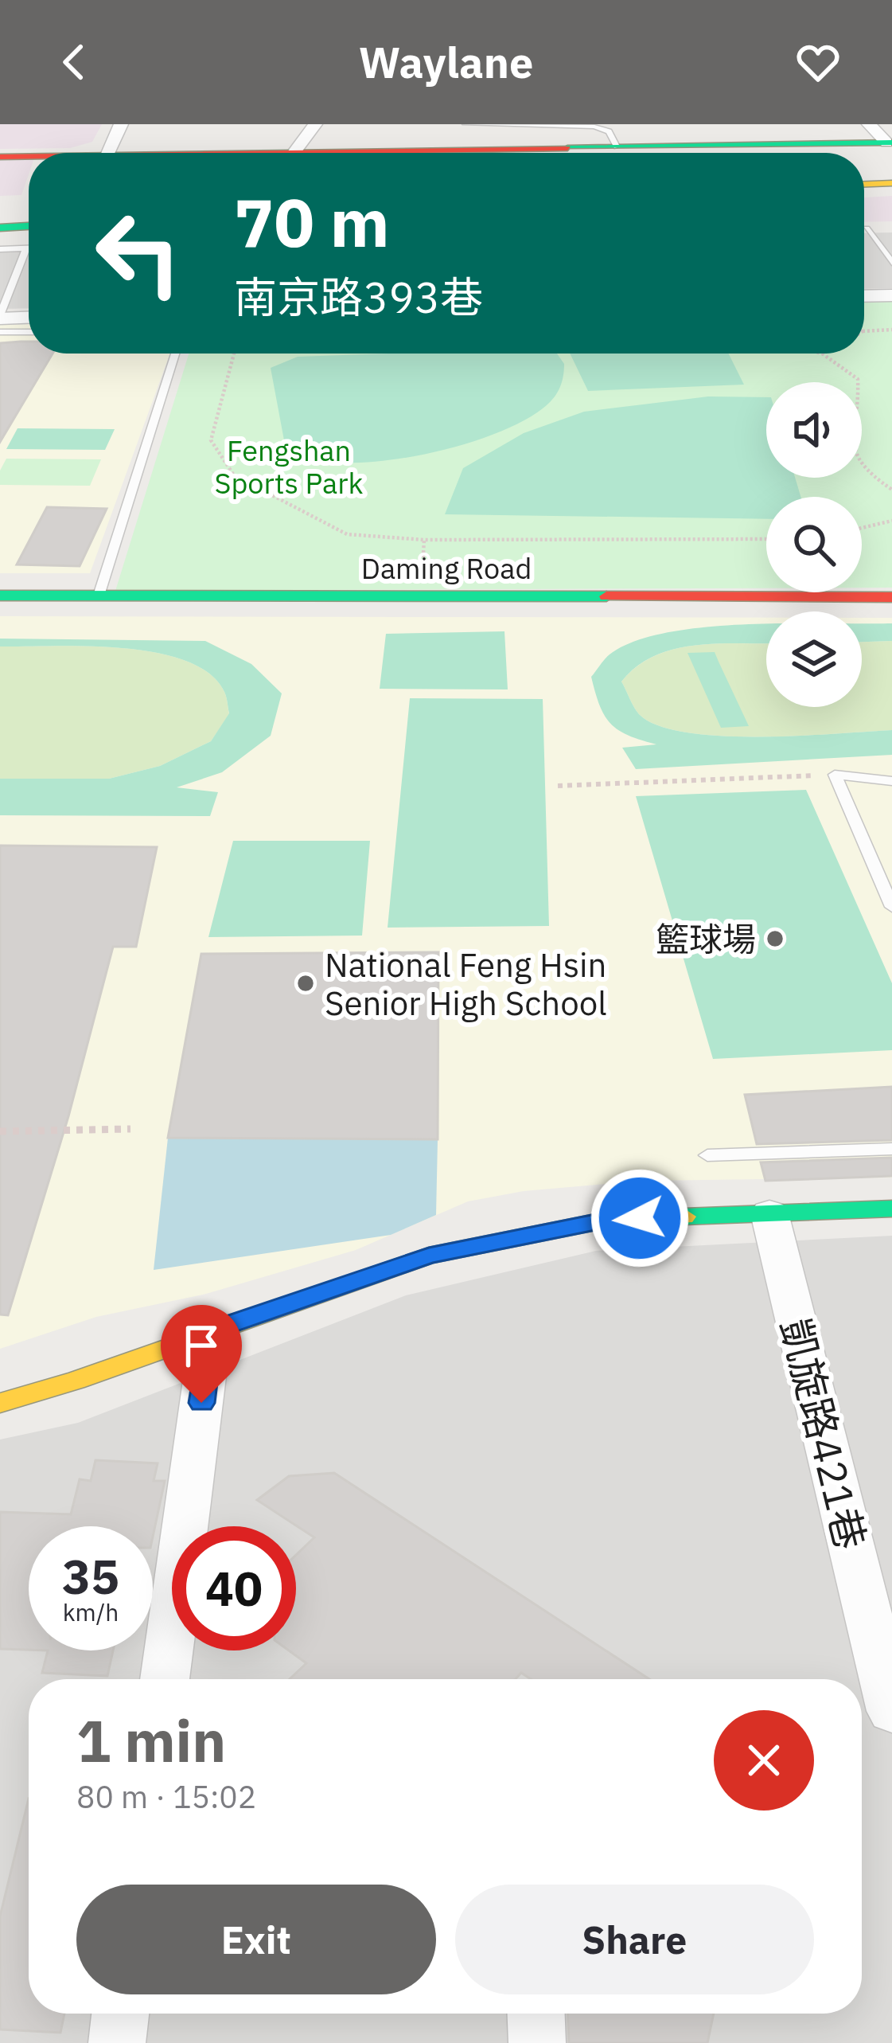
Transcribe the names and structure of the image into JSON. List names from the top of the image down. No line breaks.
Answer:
{"streets":{"main road":["Daming Road"],"street":["凱旋路421巷"]},"parks":["Fengshan Sports Park"],"places":["籃球場","National Feng Hsin Senior High School"],"page":{"header":"Waylane","turn":["70 m","南京路393巷"],"speed":"35 km/h","limit":"40","heading":["1 min","80 m · 15:02"],"buttons":["Exit","Share"]}}
